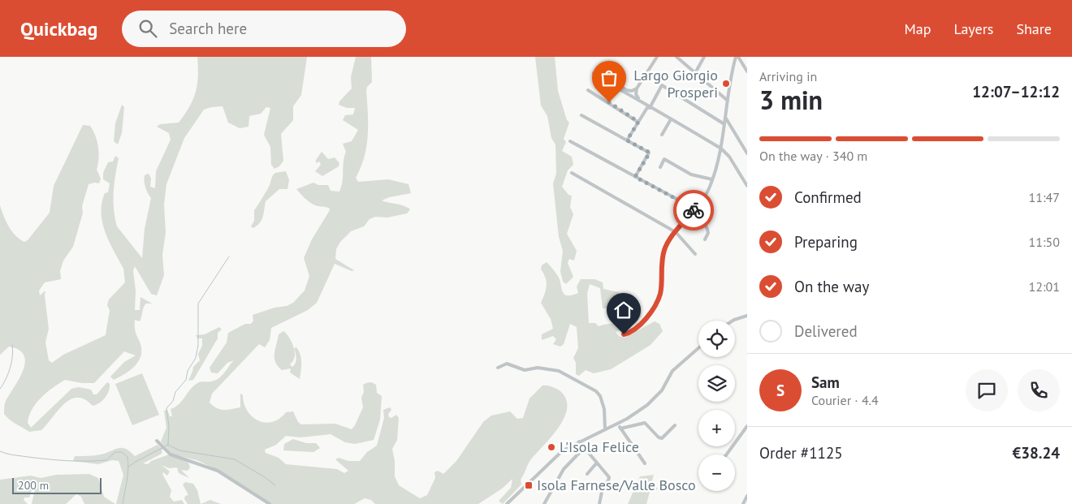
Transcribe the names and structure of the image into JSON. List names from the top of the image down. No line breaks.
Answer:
{"places":{"other":["Largo Giorgio Prosperi","L'Isola Felice"],"transit":["Isola Farnese/Valle Bosco"]},"scale_bar":"200 m","page":{"header":"Quickbag","search":"Search here","nav":["Map","Layers","Share"],"heading":["3 min","Arriving in","12:07–12:12"],"panel":["Sam","Courier · 4.4","Order #1125","€38.24"],"bar":"On the way · 340 m","list":[["Confirmed","11:47"],["Preparing","11:50"],["On the way","12:01"],"Delivered"],"map_buttons":["+","−"],"round":"S","scale":"200 m"}}
